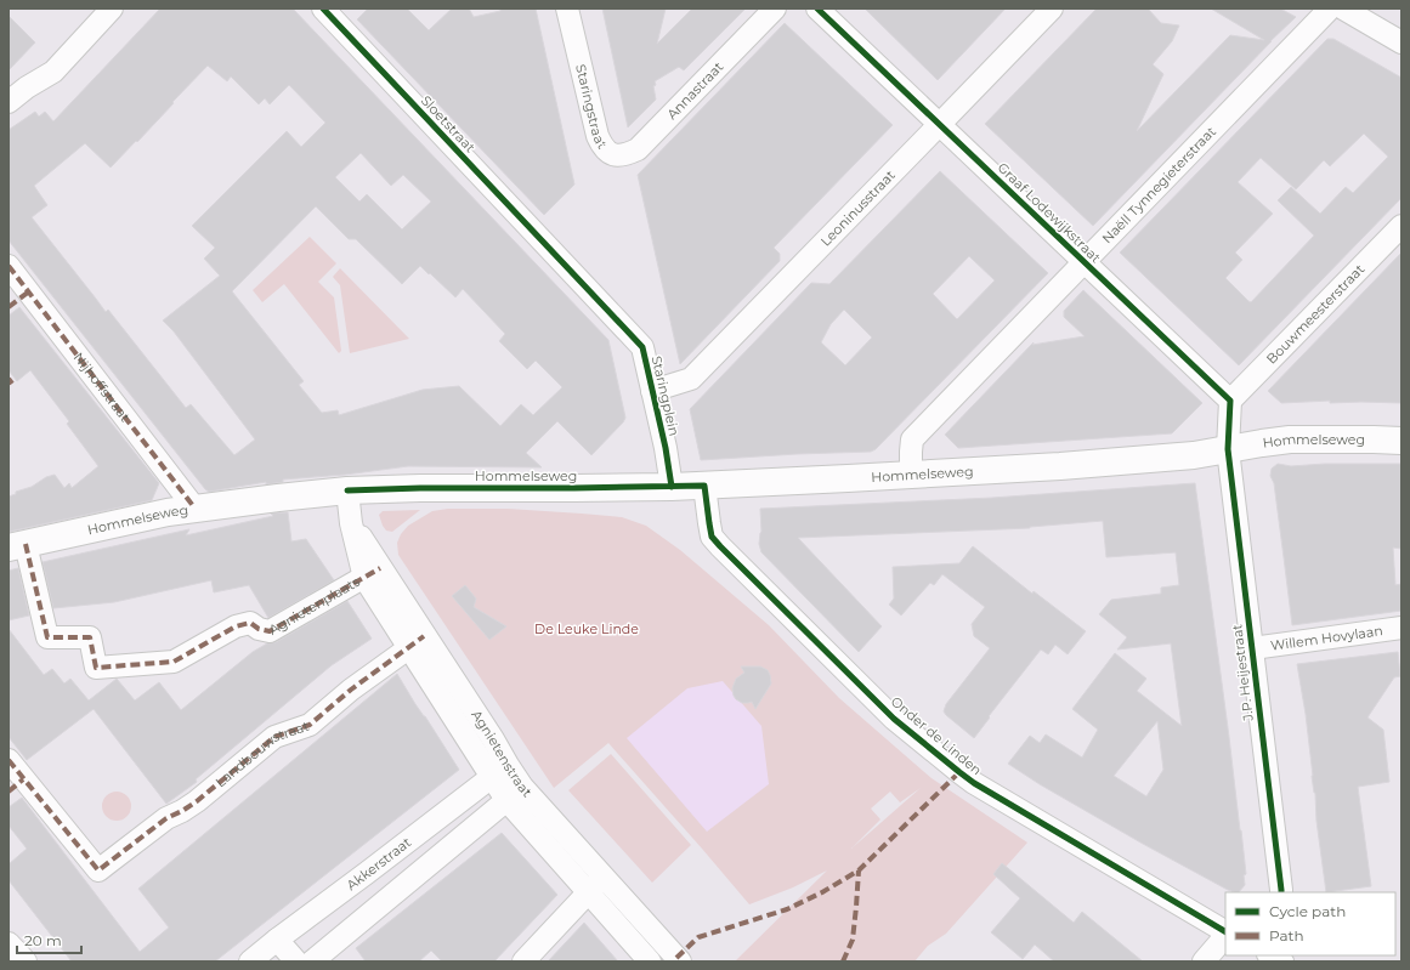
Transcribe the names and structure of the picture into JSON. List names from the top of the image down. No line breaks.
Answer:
{"streets":{"street":["Annastraat","Staringstraat","Sloetstraat","Naëll Tynnegieterstraat","Leoninusstraat","Graaf Lodewijkstraat","Bouwmeesterstraat","Nijhoffstraat","Staringplein","Hommelseweg","Agnietenplaats","Willem Hovylaan","J.P. Heijestraat","Onder de Linden","Agnietenstraat","Landbouwstraat","Akkerstraat"]},"crossings":[["Annastraat","Staringstraat"],["Sloetstraat","Staringplein"],["Naëll Tynnegieterstraat","Graaf Lodewijkstraat"],["Naëll Tynnegieterstraat","Hommelseweg"],["Leoninusstraat","Graaf Lodewijkstraat"],["Leoninusstraat","Staringplein"],["Graaf Lodewijkstraat","Bouwmeesterstraat"],["Nijhoffstraat","Hommelseweg"],["Staringplein","Hommelseweg"],["Hommelseweg","Agnietenplaats"],["Hommelseweg","J.P. Heijestraat"],["Hommelseweg","Onder de Linden"],["Hommelseweg","Agnietenstraat"],["Agnietenplaats","Agnietenstraat"],["Willem Hovylaan","J.P. Heijestraat"],["Agnietenstraat","Landbouwstraat"],["Agnietenstraat","Akkerstraat"]],"parks":["De Leuke Linde"],"legend":["Cycle path","Path"],"scale_bar":"20 m"}
